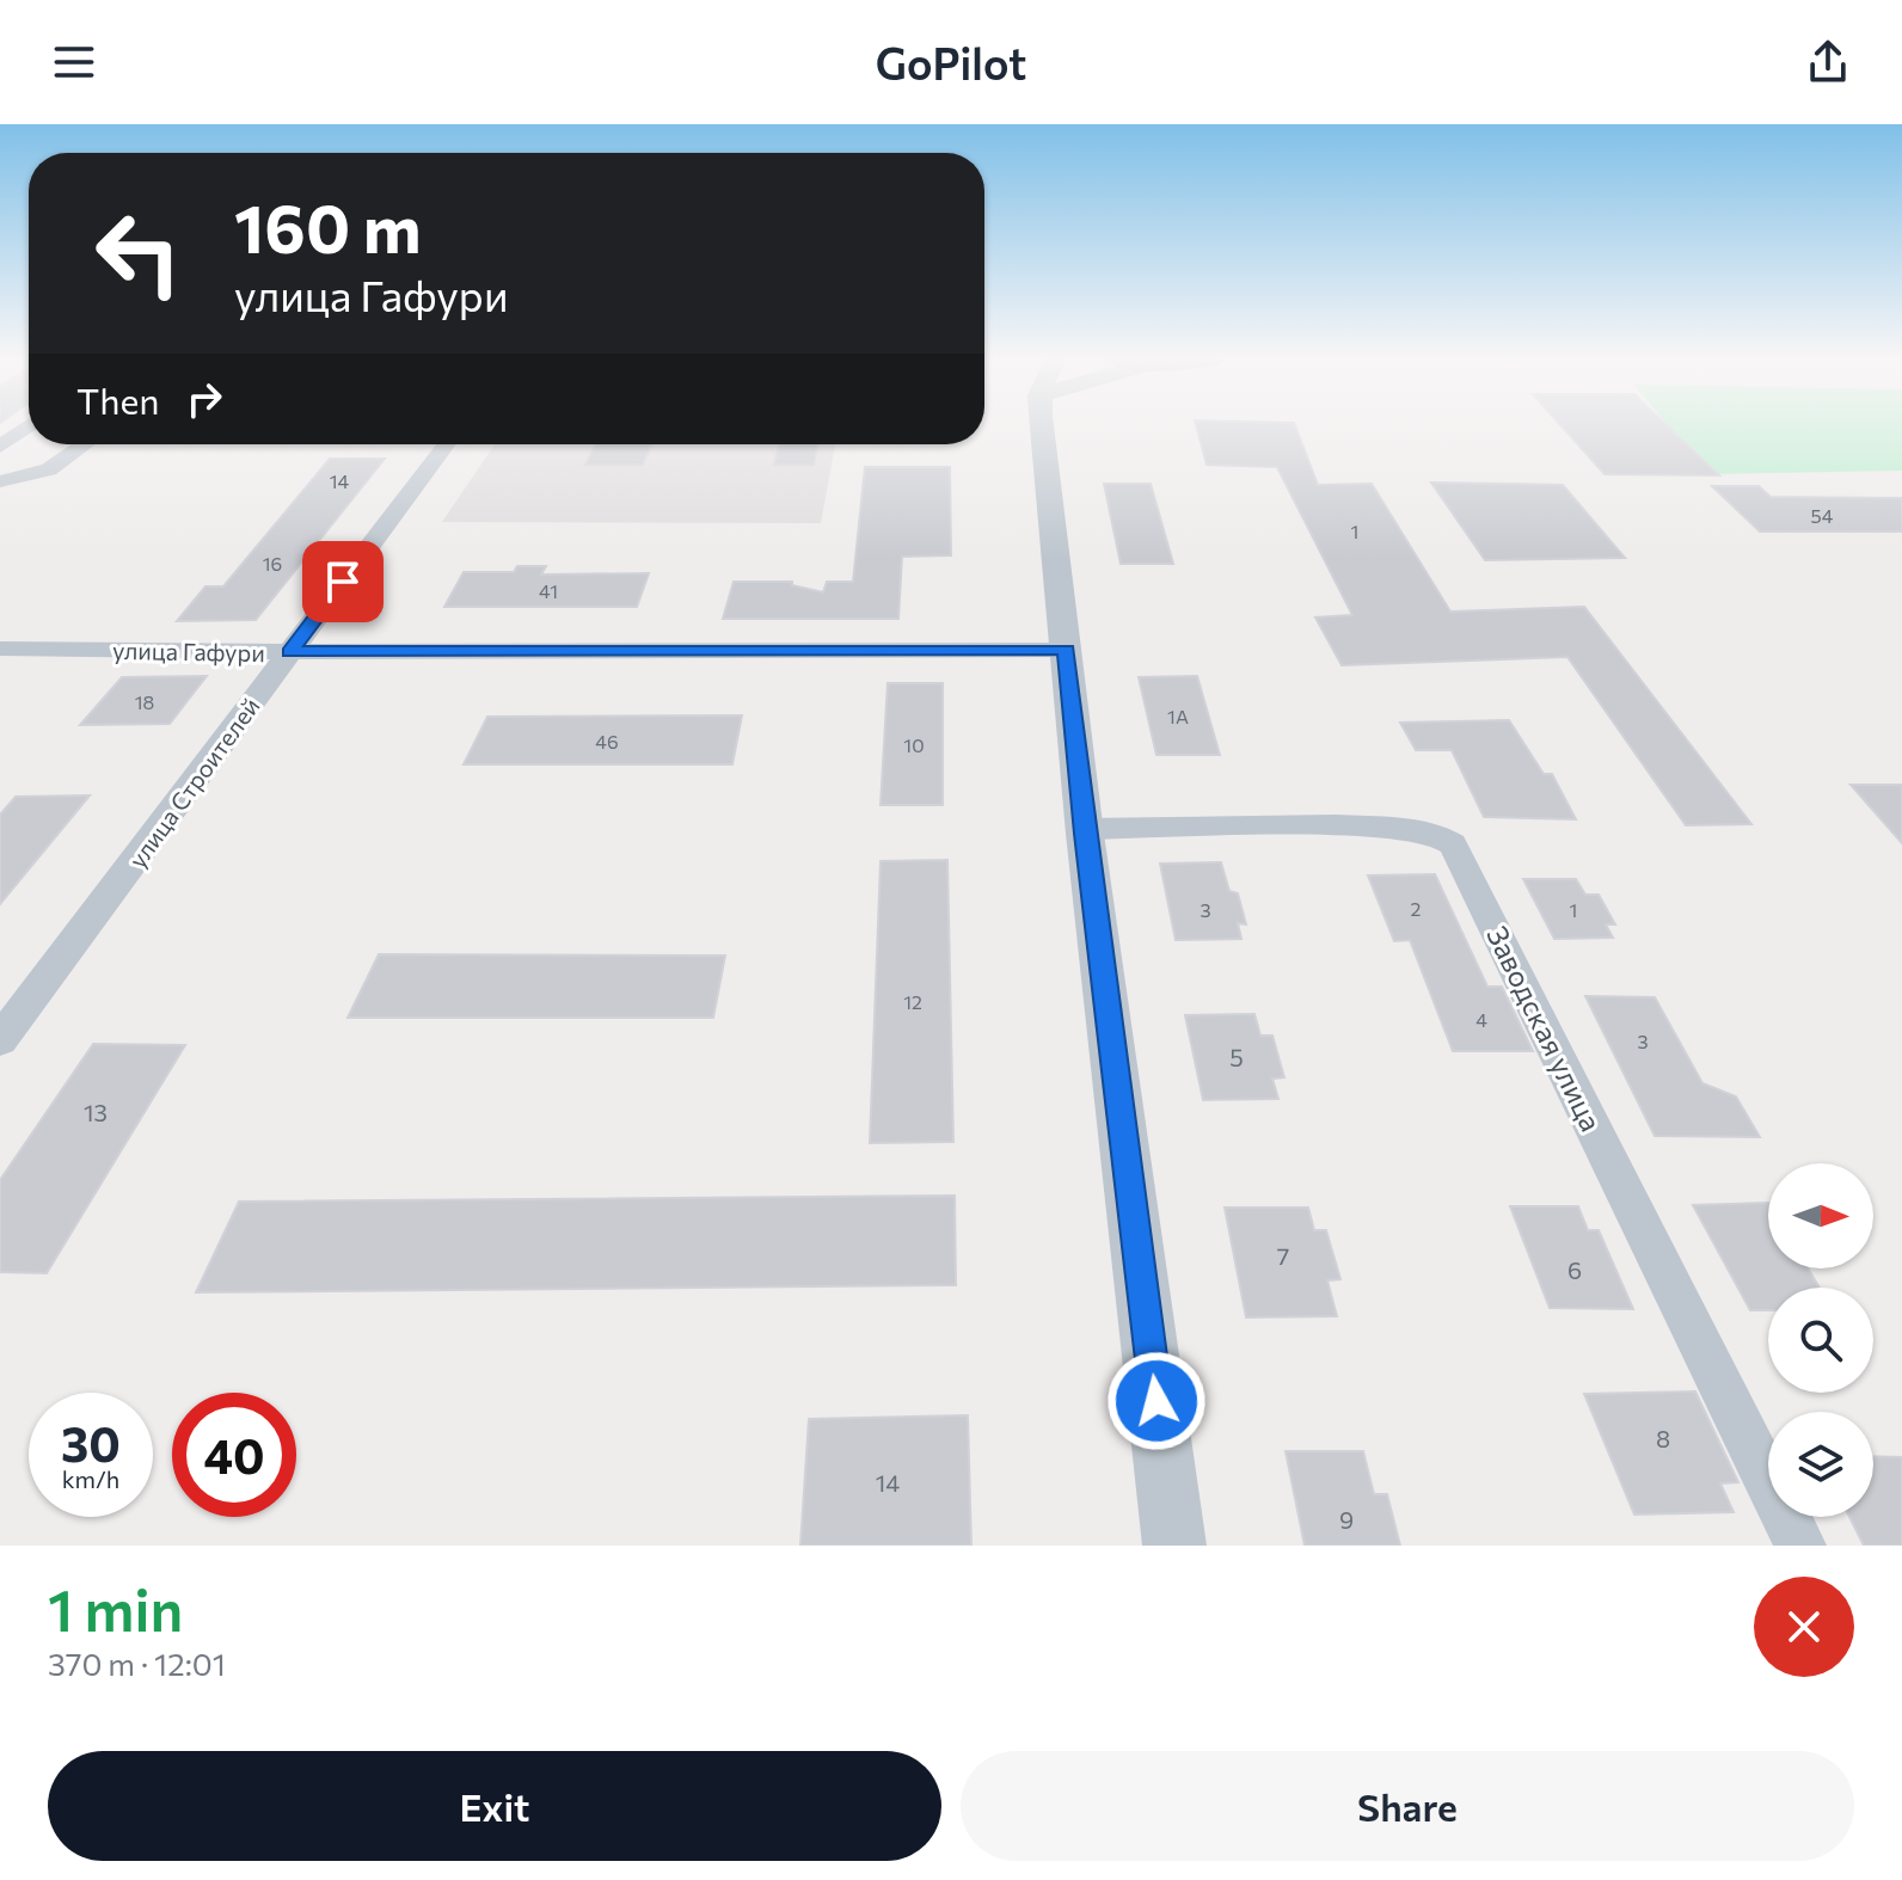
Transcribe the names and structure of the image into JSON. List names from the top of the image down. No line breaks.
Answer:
{"streets":{"street":["улица Гафури","улица Строителей","Заводская улица"]},"crossings":[["улица Гафури","улица Строителей"]],"house_numbers":["14","54","1","16","41","18","1А","46","10","2","3","1","12","4","3","5","13","7","6","8","14","9"],"north":"right","page":{"header":"GoPilot","turn":["160 m","улица Гафури"],"then":"Then","speed":"30 km/h","limit":"40","heading":["1 min","370 m · 12:01"],"buttons":["Exit","Share"]}}
